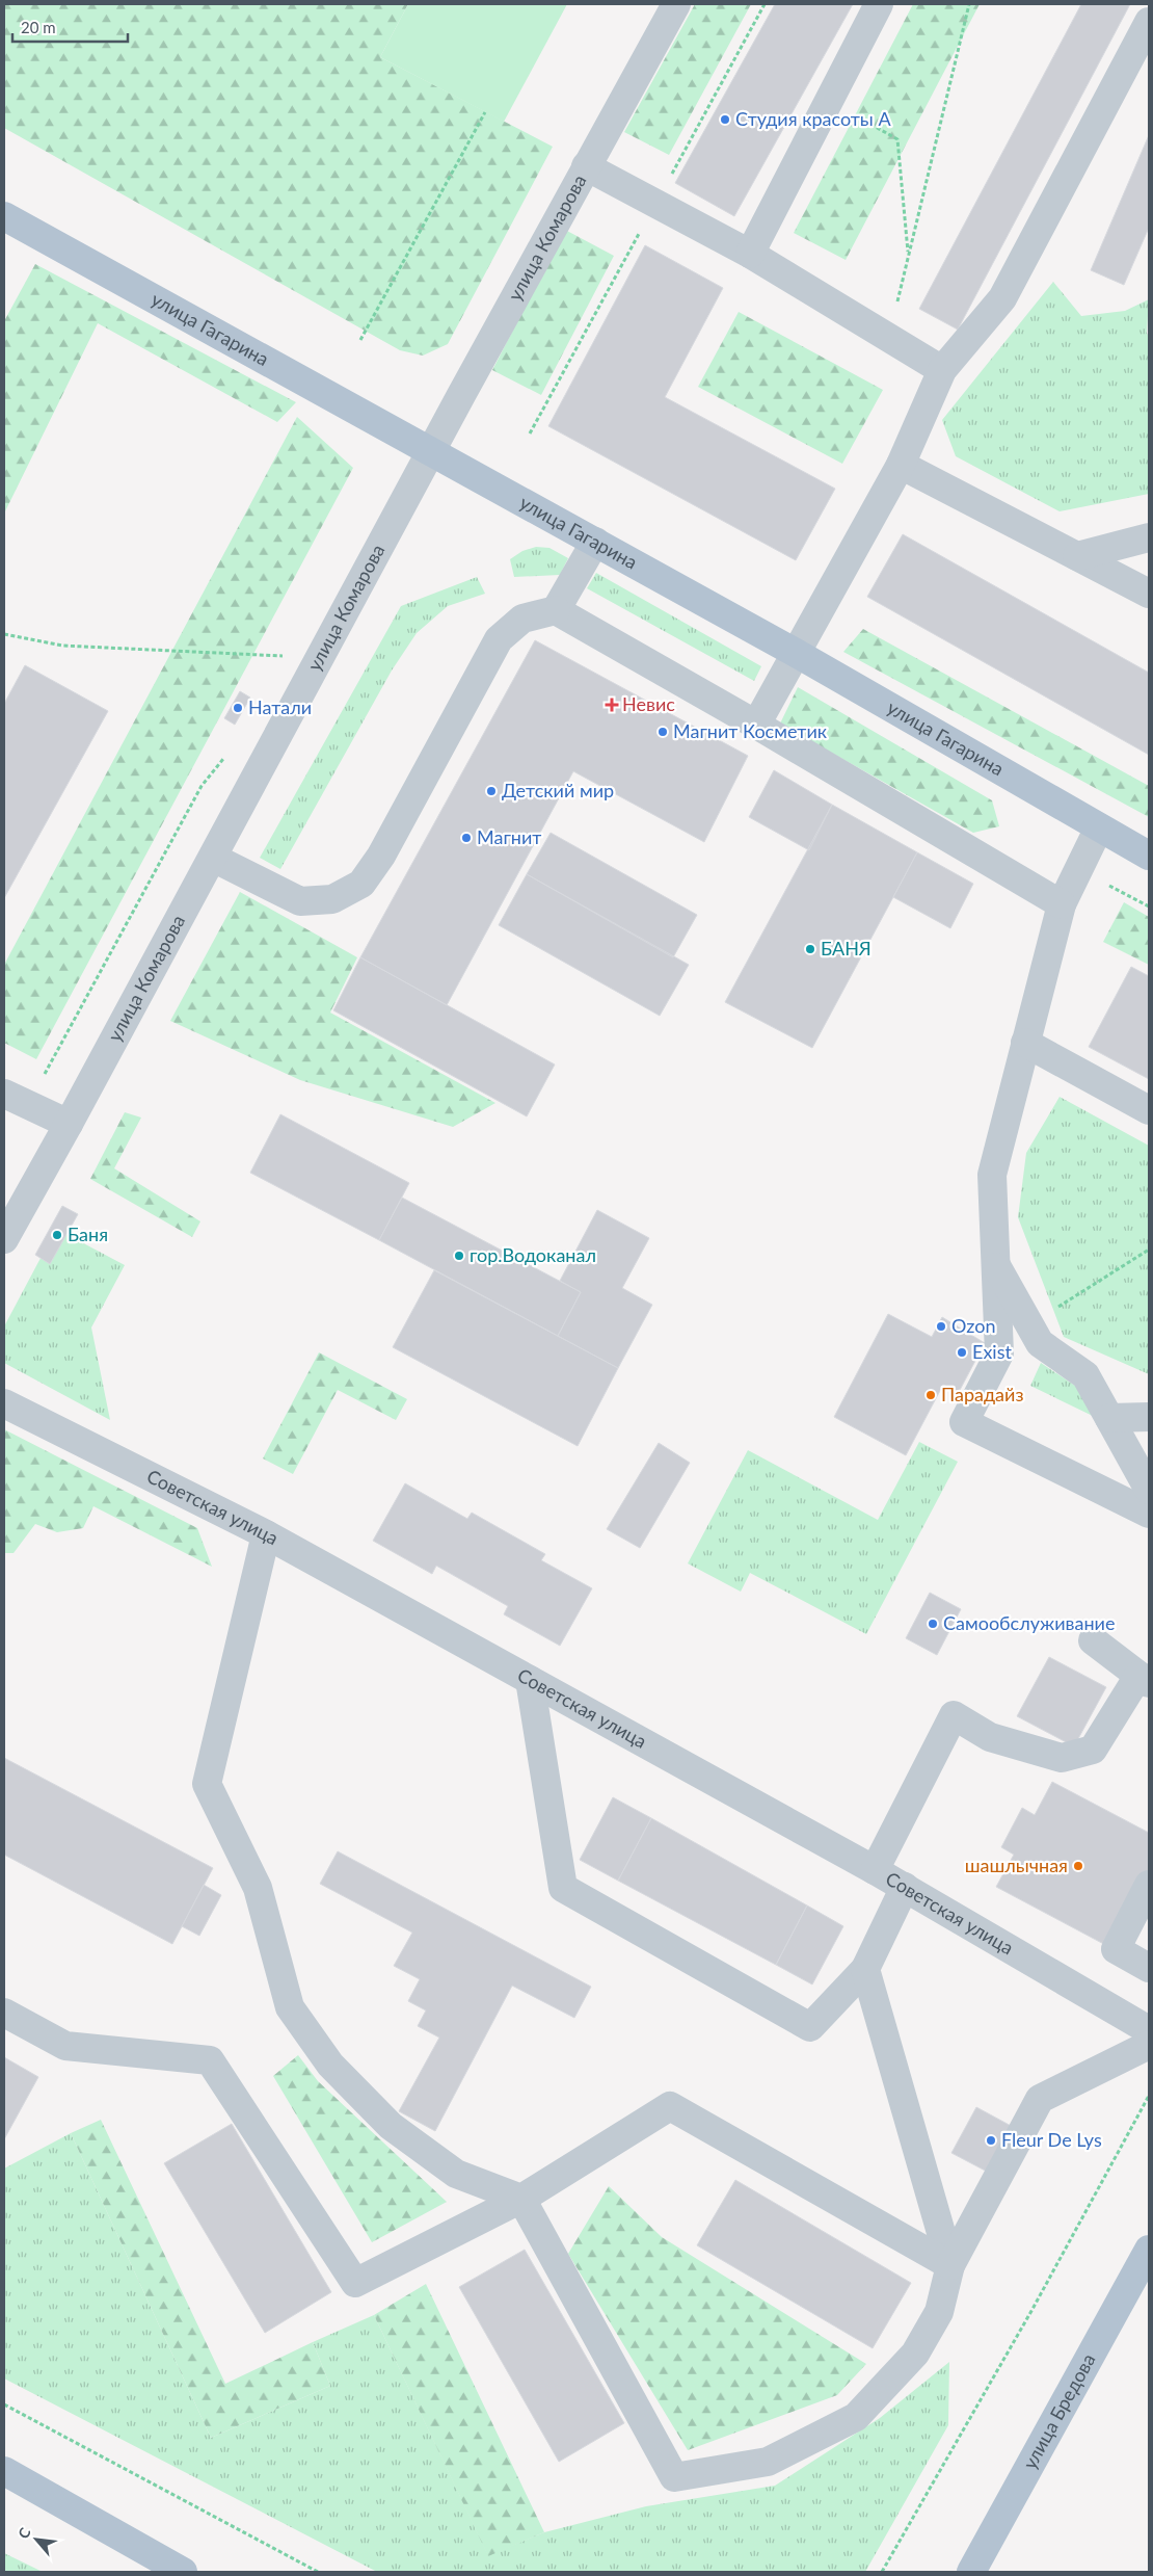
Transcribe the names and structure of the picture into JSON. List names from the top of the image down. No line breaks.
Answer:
{"streets":{"main road":["улица Гагарина","улица Бредова"],"street":["улица Комарова","Советская улица"]},"crossings":[["улица Комарова","улица Гагарина"]],"places":{"other":["Студия красоты А","Натали","Магнит Косметик","Детский мир","Магнит","БАНЯ","Баня","гор.Водоканал","Ozon","Exist","Парадайз","Самообслуживание","шашлычная","Fleur De Lys"],"health":["Невис"]},"scale_bar":"20 m","north":"top left"}
